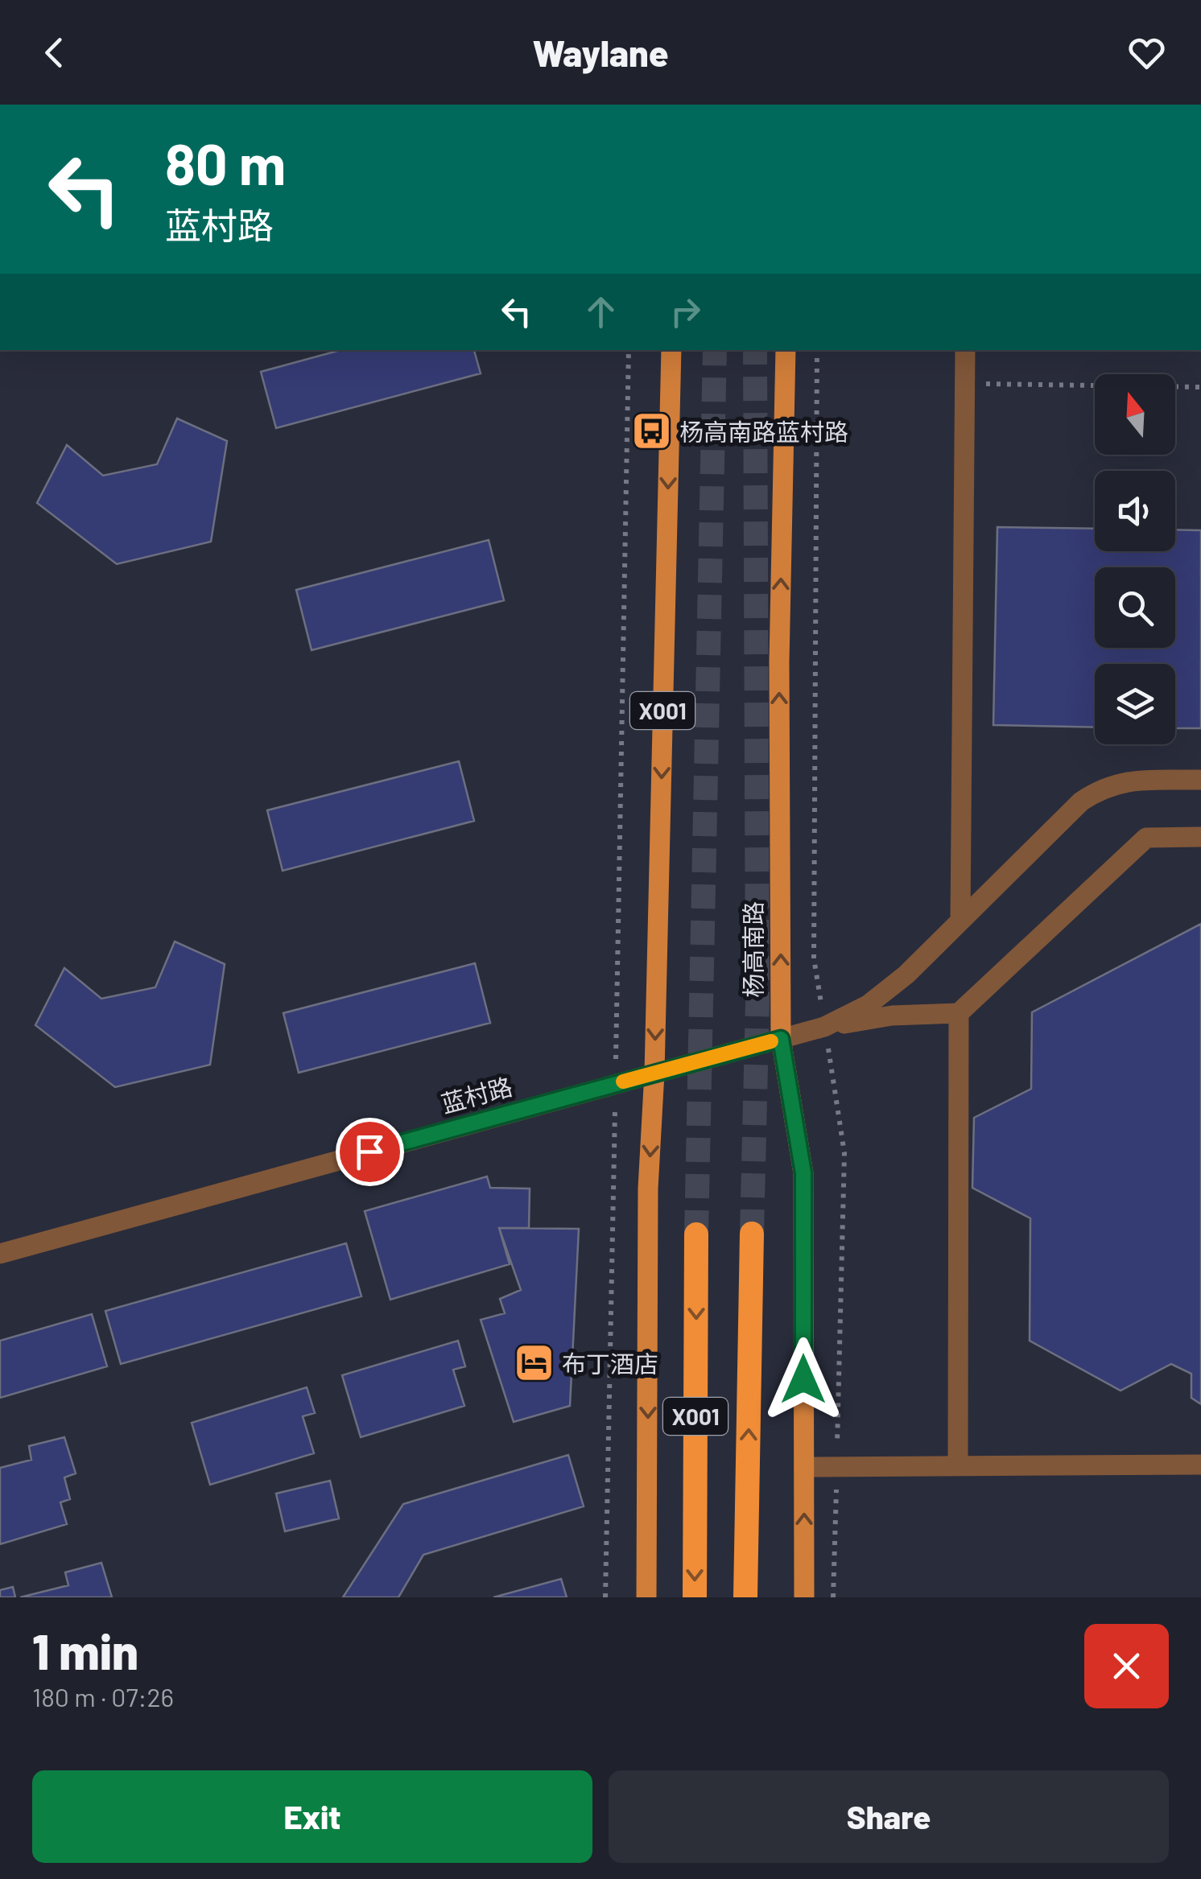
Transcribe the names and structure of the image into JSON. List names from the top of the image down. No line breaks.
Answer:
{"streets":{"highway":["X001"],"main road":["杨高南路"],"street":["蓝村路"]},"crossings":[["X001","蓝村路"],["杨高南路","蓝村路"]],"places":{"bus stop":["杨高南路蓝村路"],"hotel":["布丁酒店"]},"north":"top","page":{"header":"Waylane","turn":["80 m","蓝村路"],"heading":["1 min","180 m · 07:26"],"buttons":["Exit","Share"]}}
